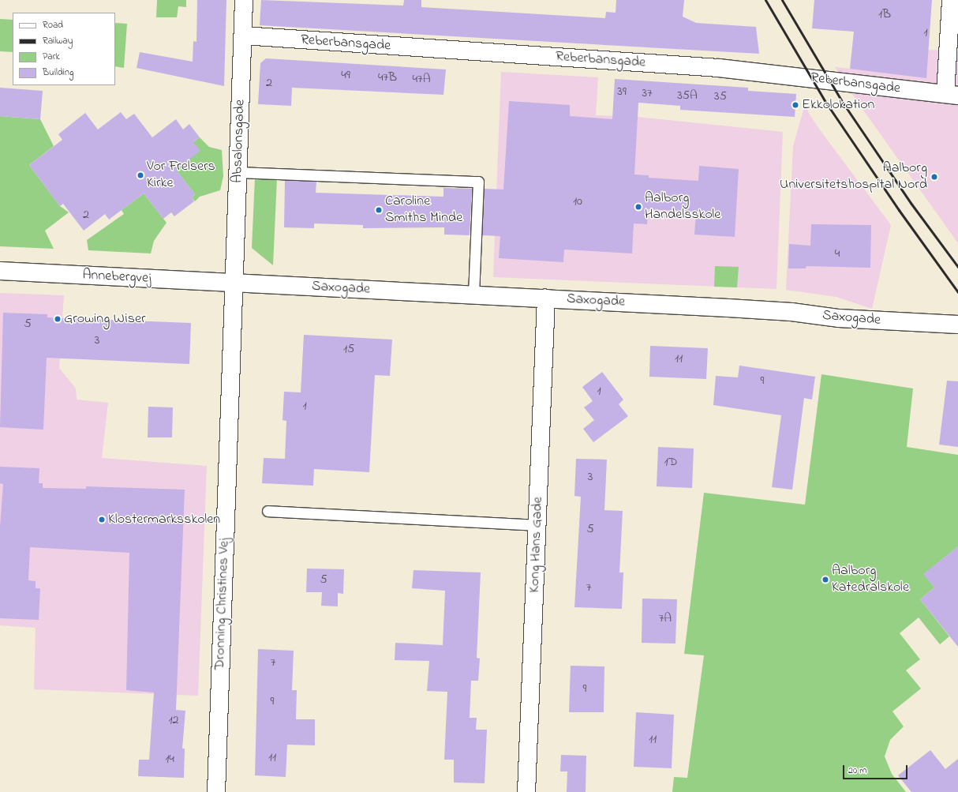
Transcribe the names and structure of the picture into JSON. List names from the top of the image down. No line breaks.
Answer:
{"streets":{"street":["Reberbansgade","Absalonsgade","Annebergvej","Saxogade","Kong Hans Gade","Dronning Christines Vej"]},"crossings":[["Reberbansgade","Absalonsgade"],["Absalonsgade","Annebergvej"],["Absalonsgade","Saxogade"],["Absalonsgade","Dronning Christines Vej"],["Annebergvej","Saxogade"],["Annebergvej","Dronning Christines Vej"],["Saxogade","Kong Hans Gade"],["Saxogade","Dronning Christines Vej"]],"places":["Ekkolokation","Vor Frelsers Kirke","Aalborg Universitetshospital Nord","Aalborg Handelsskole","Caroline Smiths Minde","Growing Wiser","Klostermarksskolen","Aalborg Katedralskole"],"house_numbers":["1B","1","49","47B","47A","2","39","37","35A","35","10","2","4","5","3","15","11","9","1","1","1D","3","5","5","7","7A","7","9","9","12","11","11","14"],"legend":["Road","Railway","Park","Building"],"scale_bar":"20 m"}
